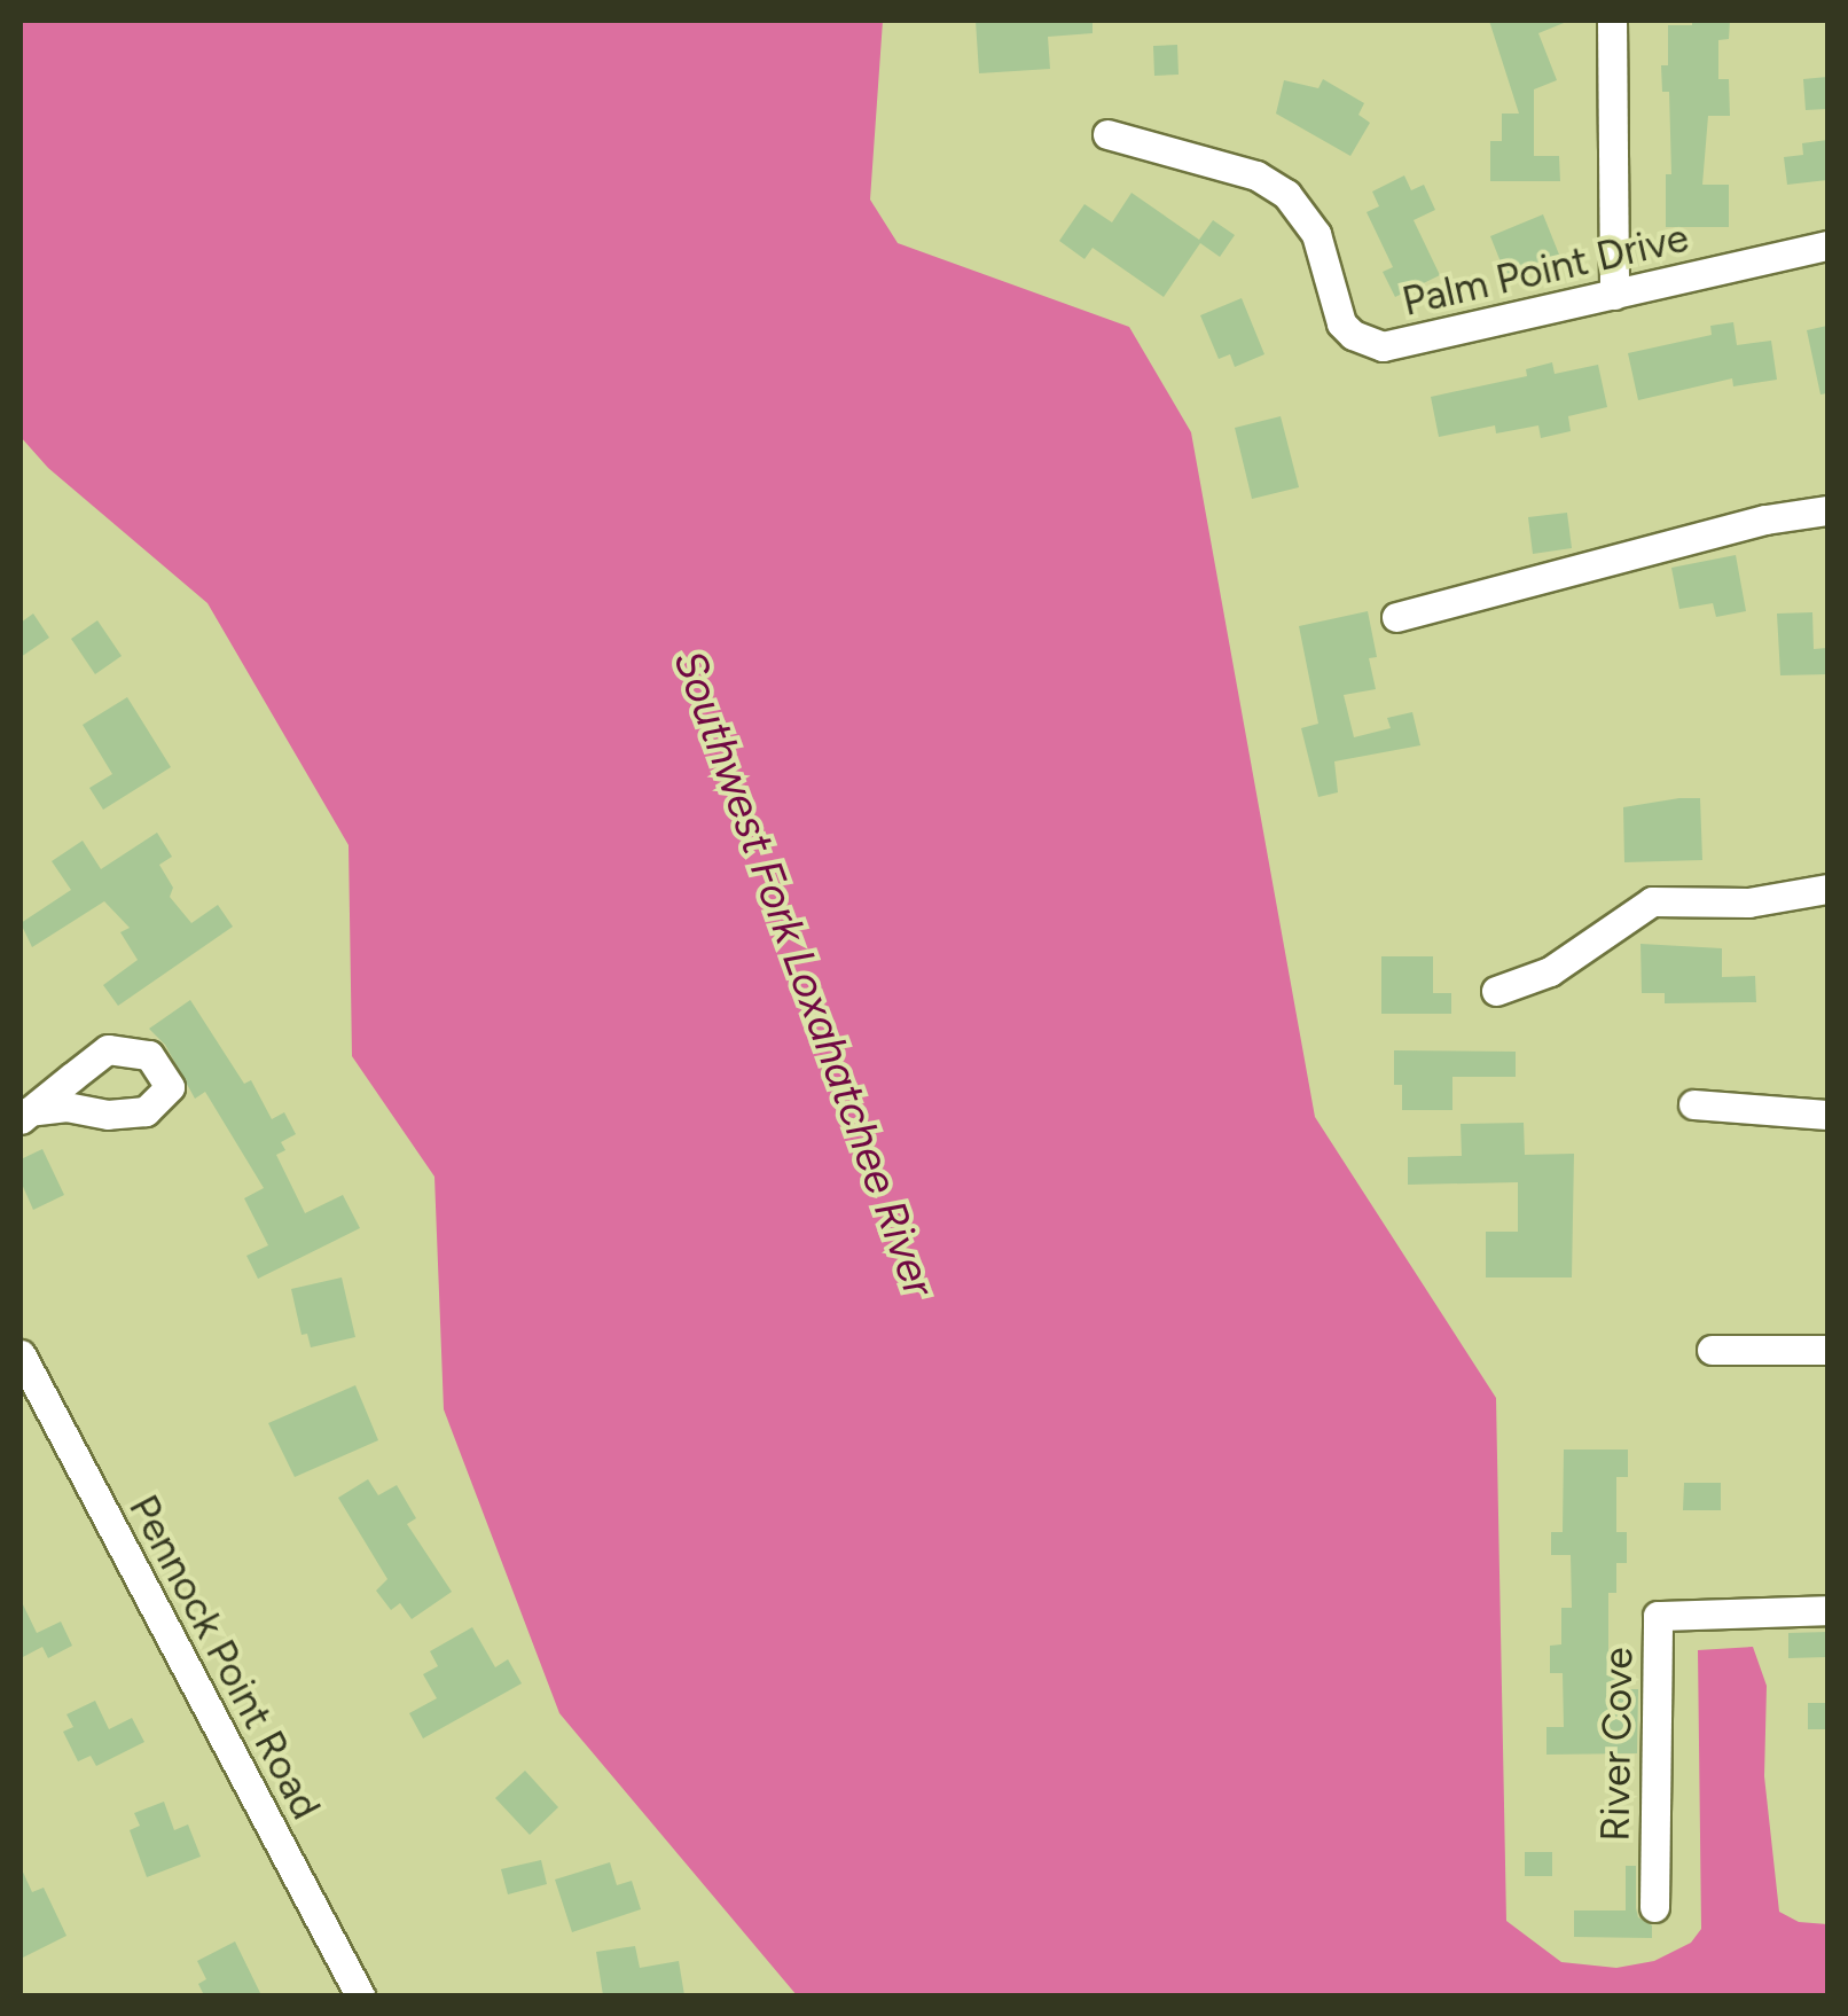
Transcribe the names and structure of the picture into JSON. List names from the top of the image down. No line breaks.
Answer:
{"streets":{"street":["Palm Point Drive","Pennock Point Road","River Cove"]},"water":["Southwest Fork Loxahatchee River"]}
